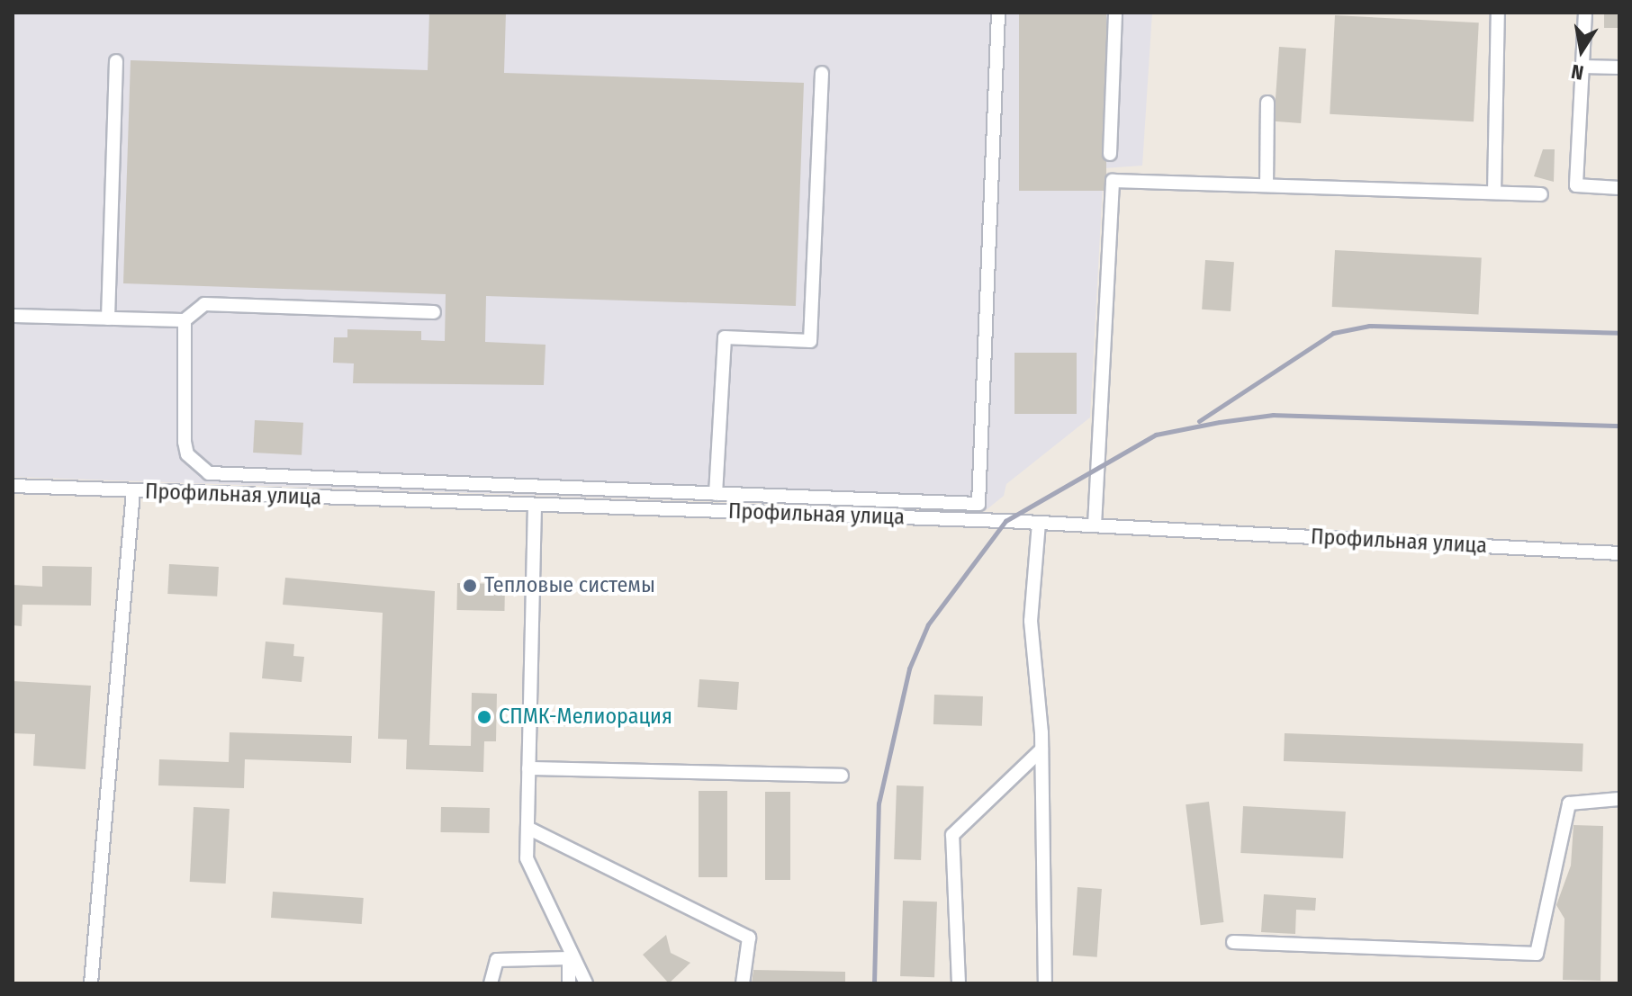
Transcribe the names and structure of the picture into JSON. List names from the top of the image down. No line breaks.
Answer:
{"streets":{"street":["Профильная улица"]},"places":["Тепловые системы","СПМК-Мелиорация"],"north":"bottom"}
